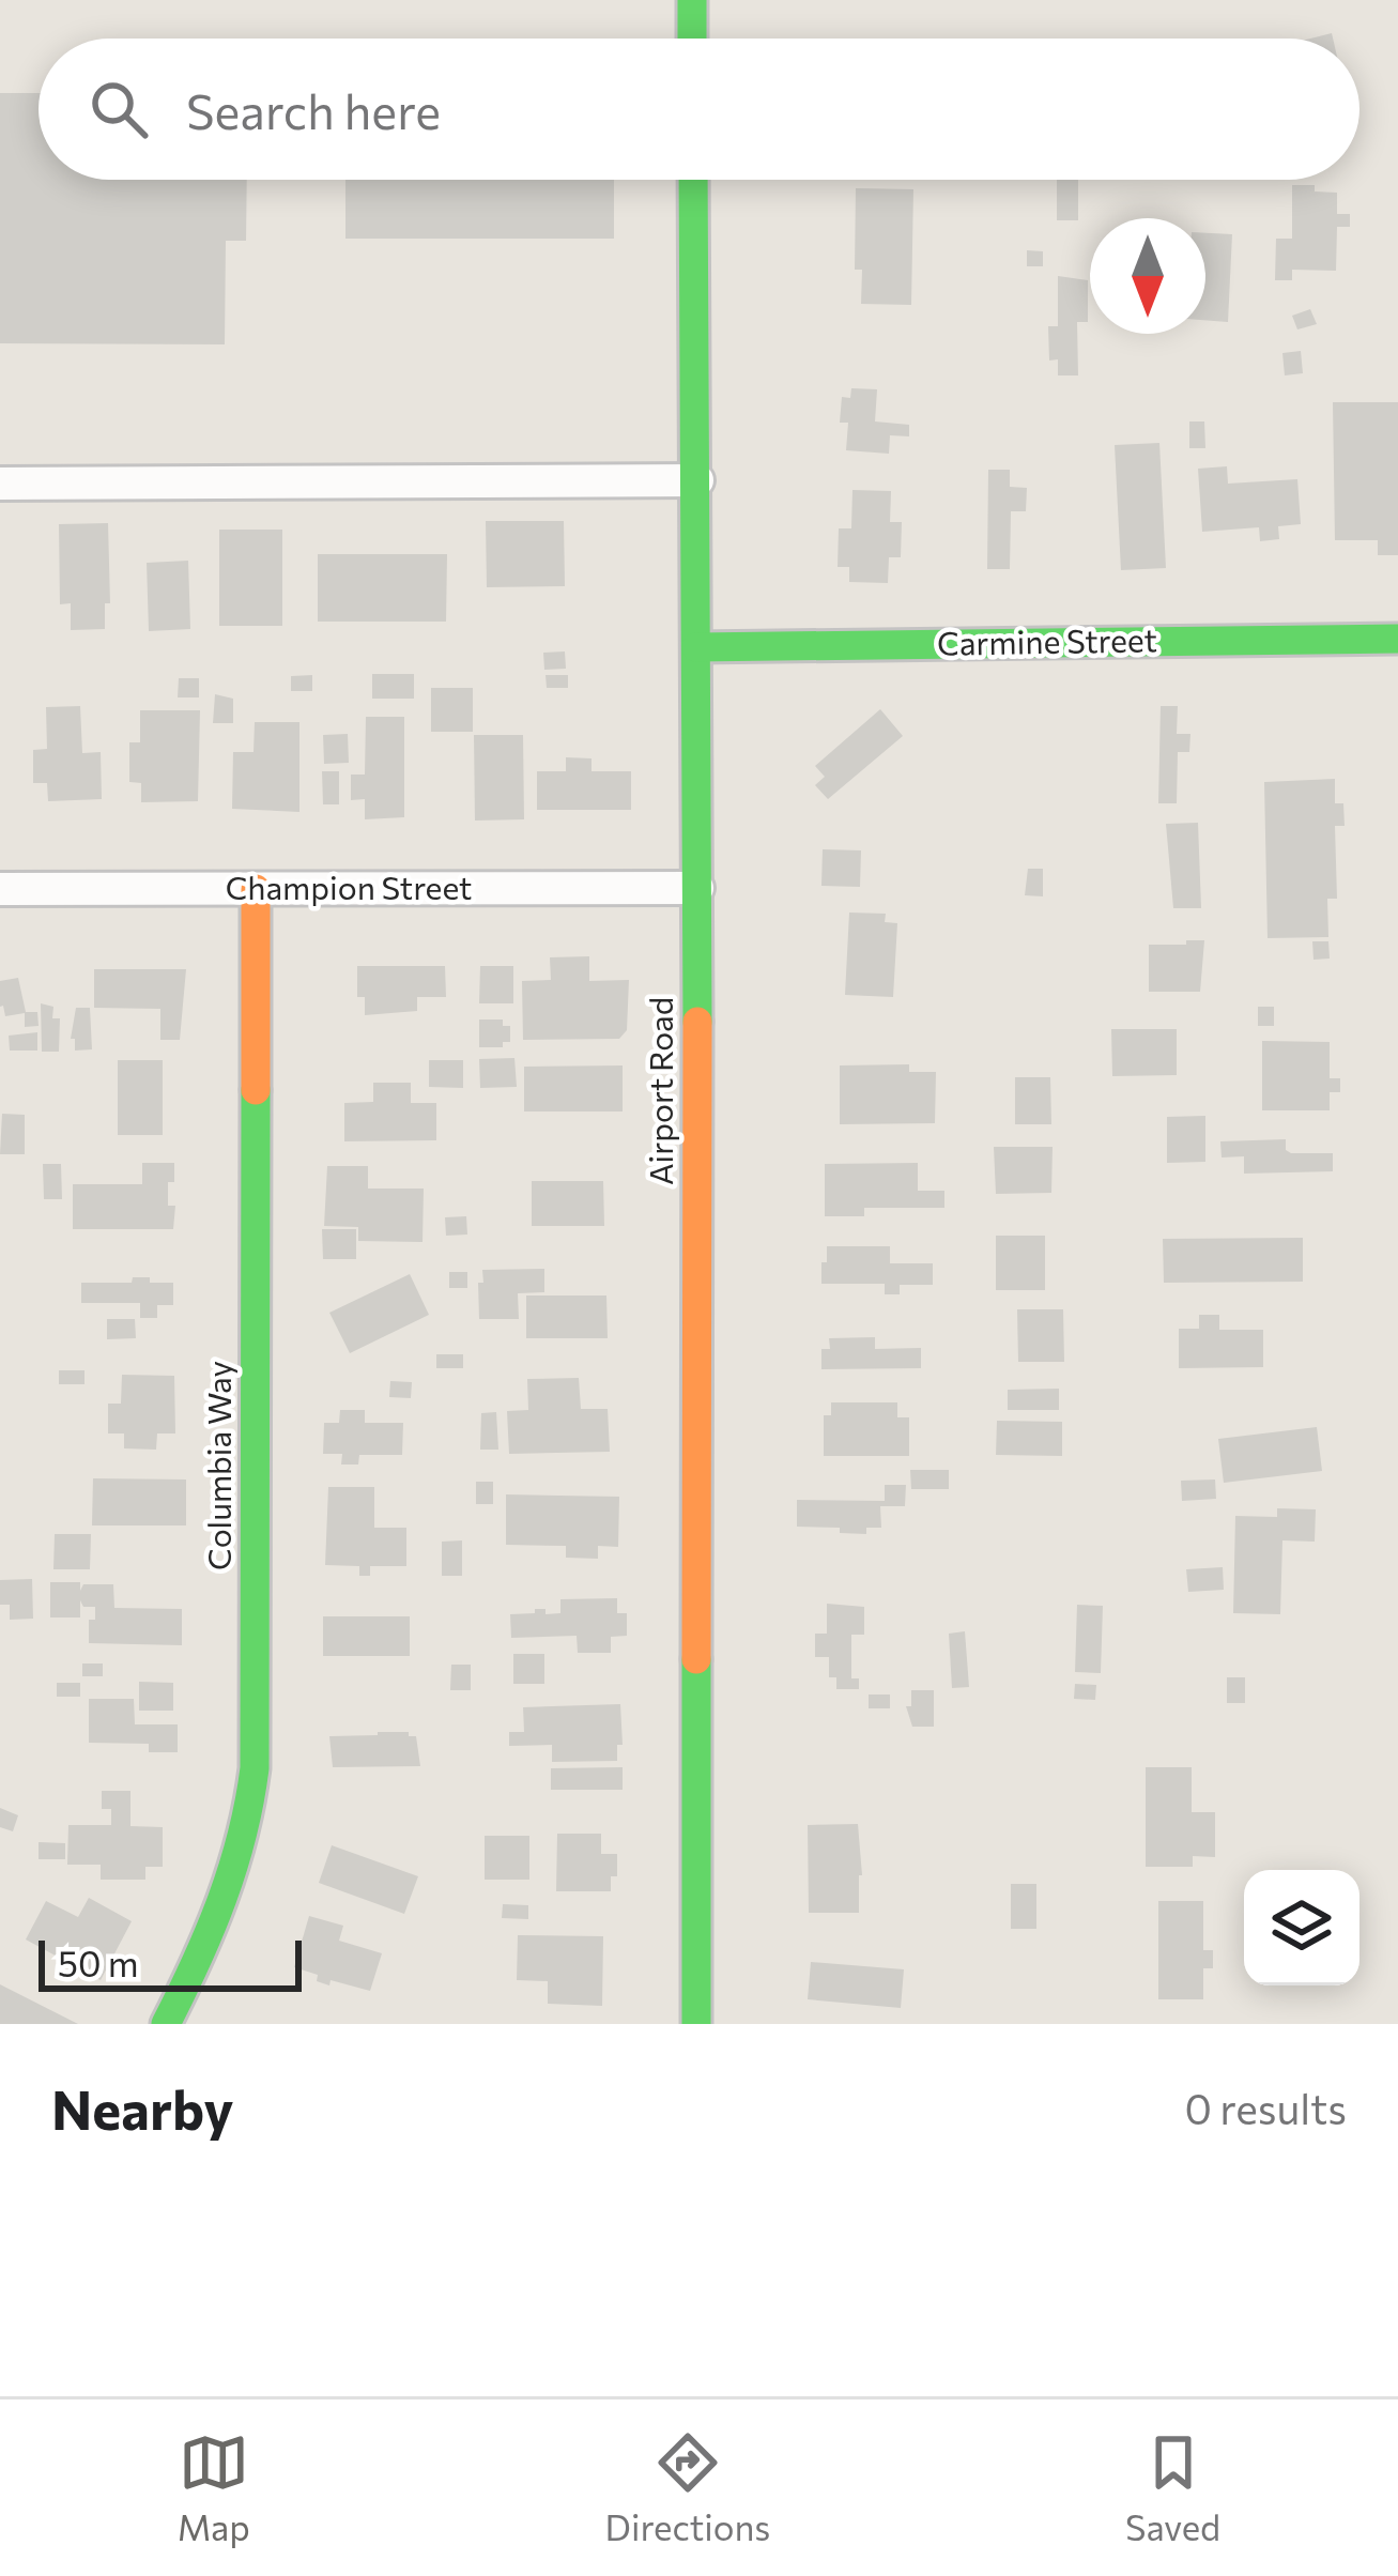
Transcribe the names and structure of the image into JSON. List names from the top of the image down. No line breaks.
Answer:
{"streets":{"street":["Carmine Street","Champion Street","Airport Road","Columbia Way"]},"crossings":[["Carmine Street","Airport Road"],["Champion Street","Airport Road"],["Champion Street","Columbia Way"]],"scale_bar":"50 m","north":"bottom","page":{"search":"Search here","scale":"50 m","heading":["Nearby","0 results"],"nav":["Map","Directions","Saved"]}}
